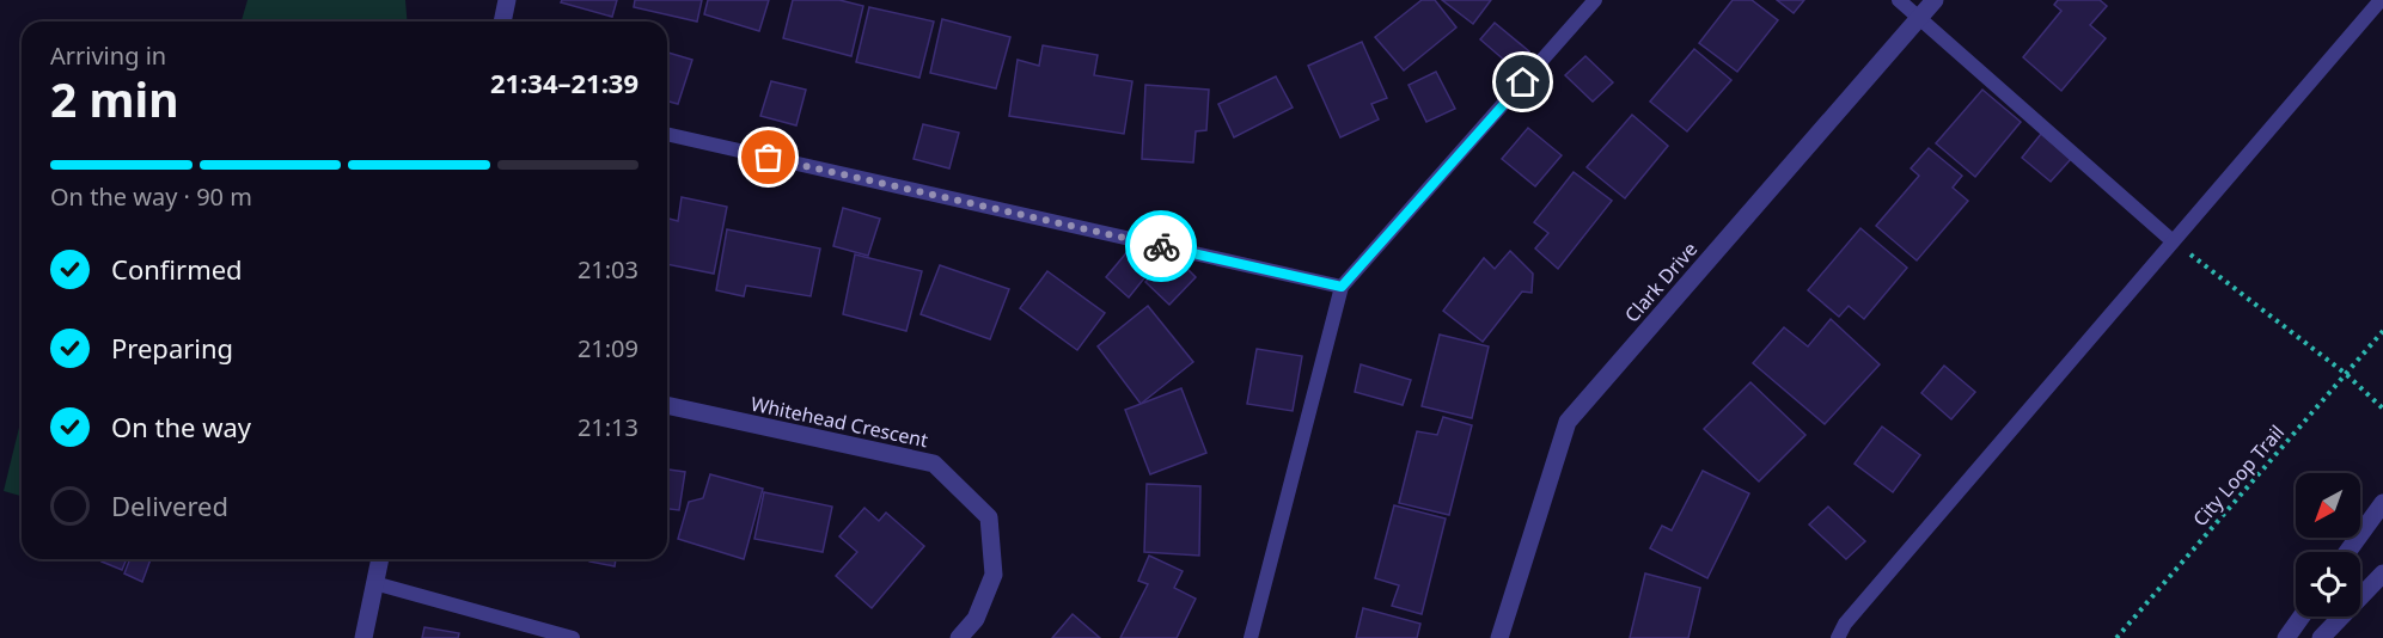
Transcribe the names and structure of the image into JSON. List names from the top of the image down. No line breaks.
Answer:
{"streets":{"street":["Clark Drive","Whitehead Crescent"],"path":["City Loop Trail"]},"north":"bottom left","page":{"heading":["2 min","Arriving in","21:34–21:39"],"bar":"On the way · 90 m","list":[["Confirmed","21:03"],["Preparing","21:09"],["On the way","21:13"],"Delivered"]}}
